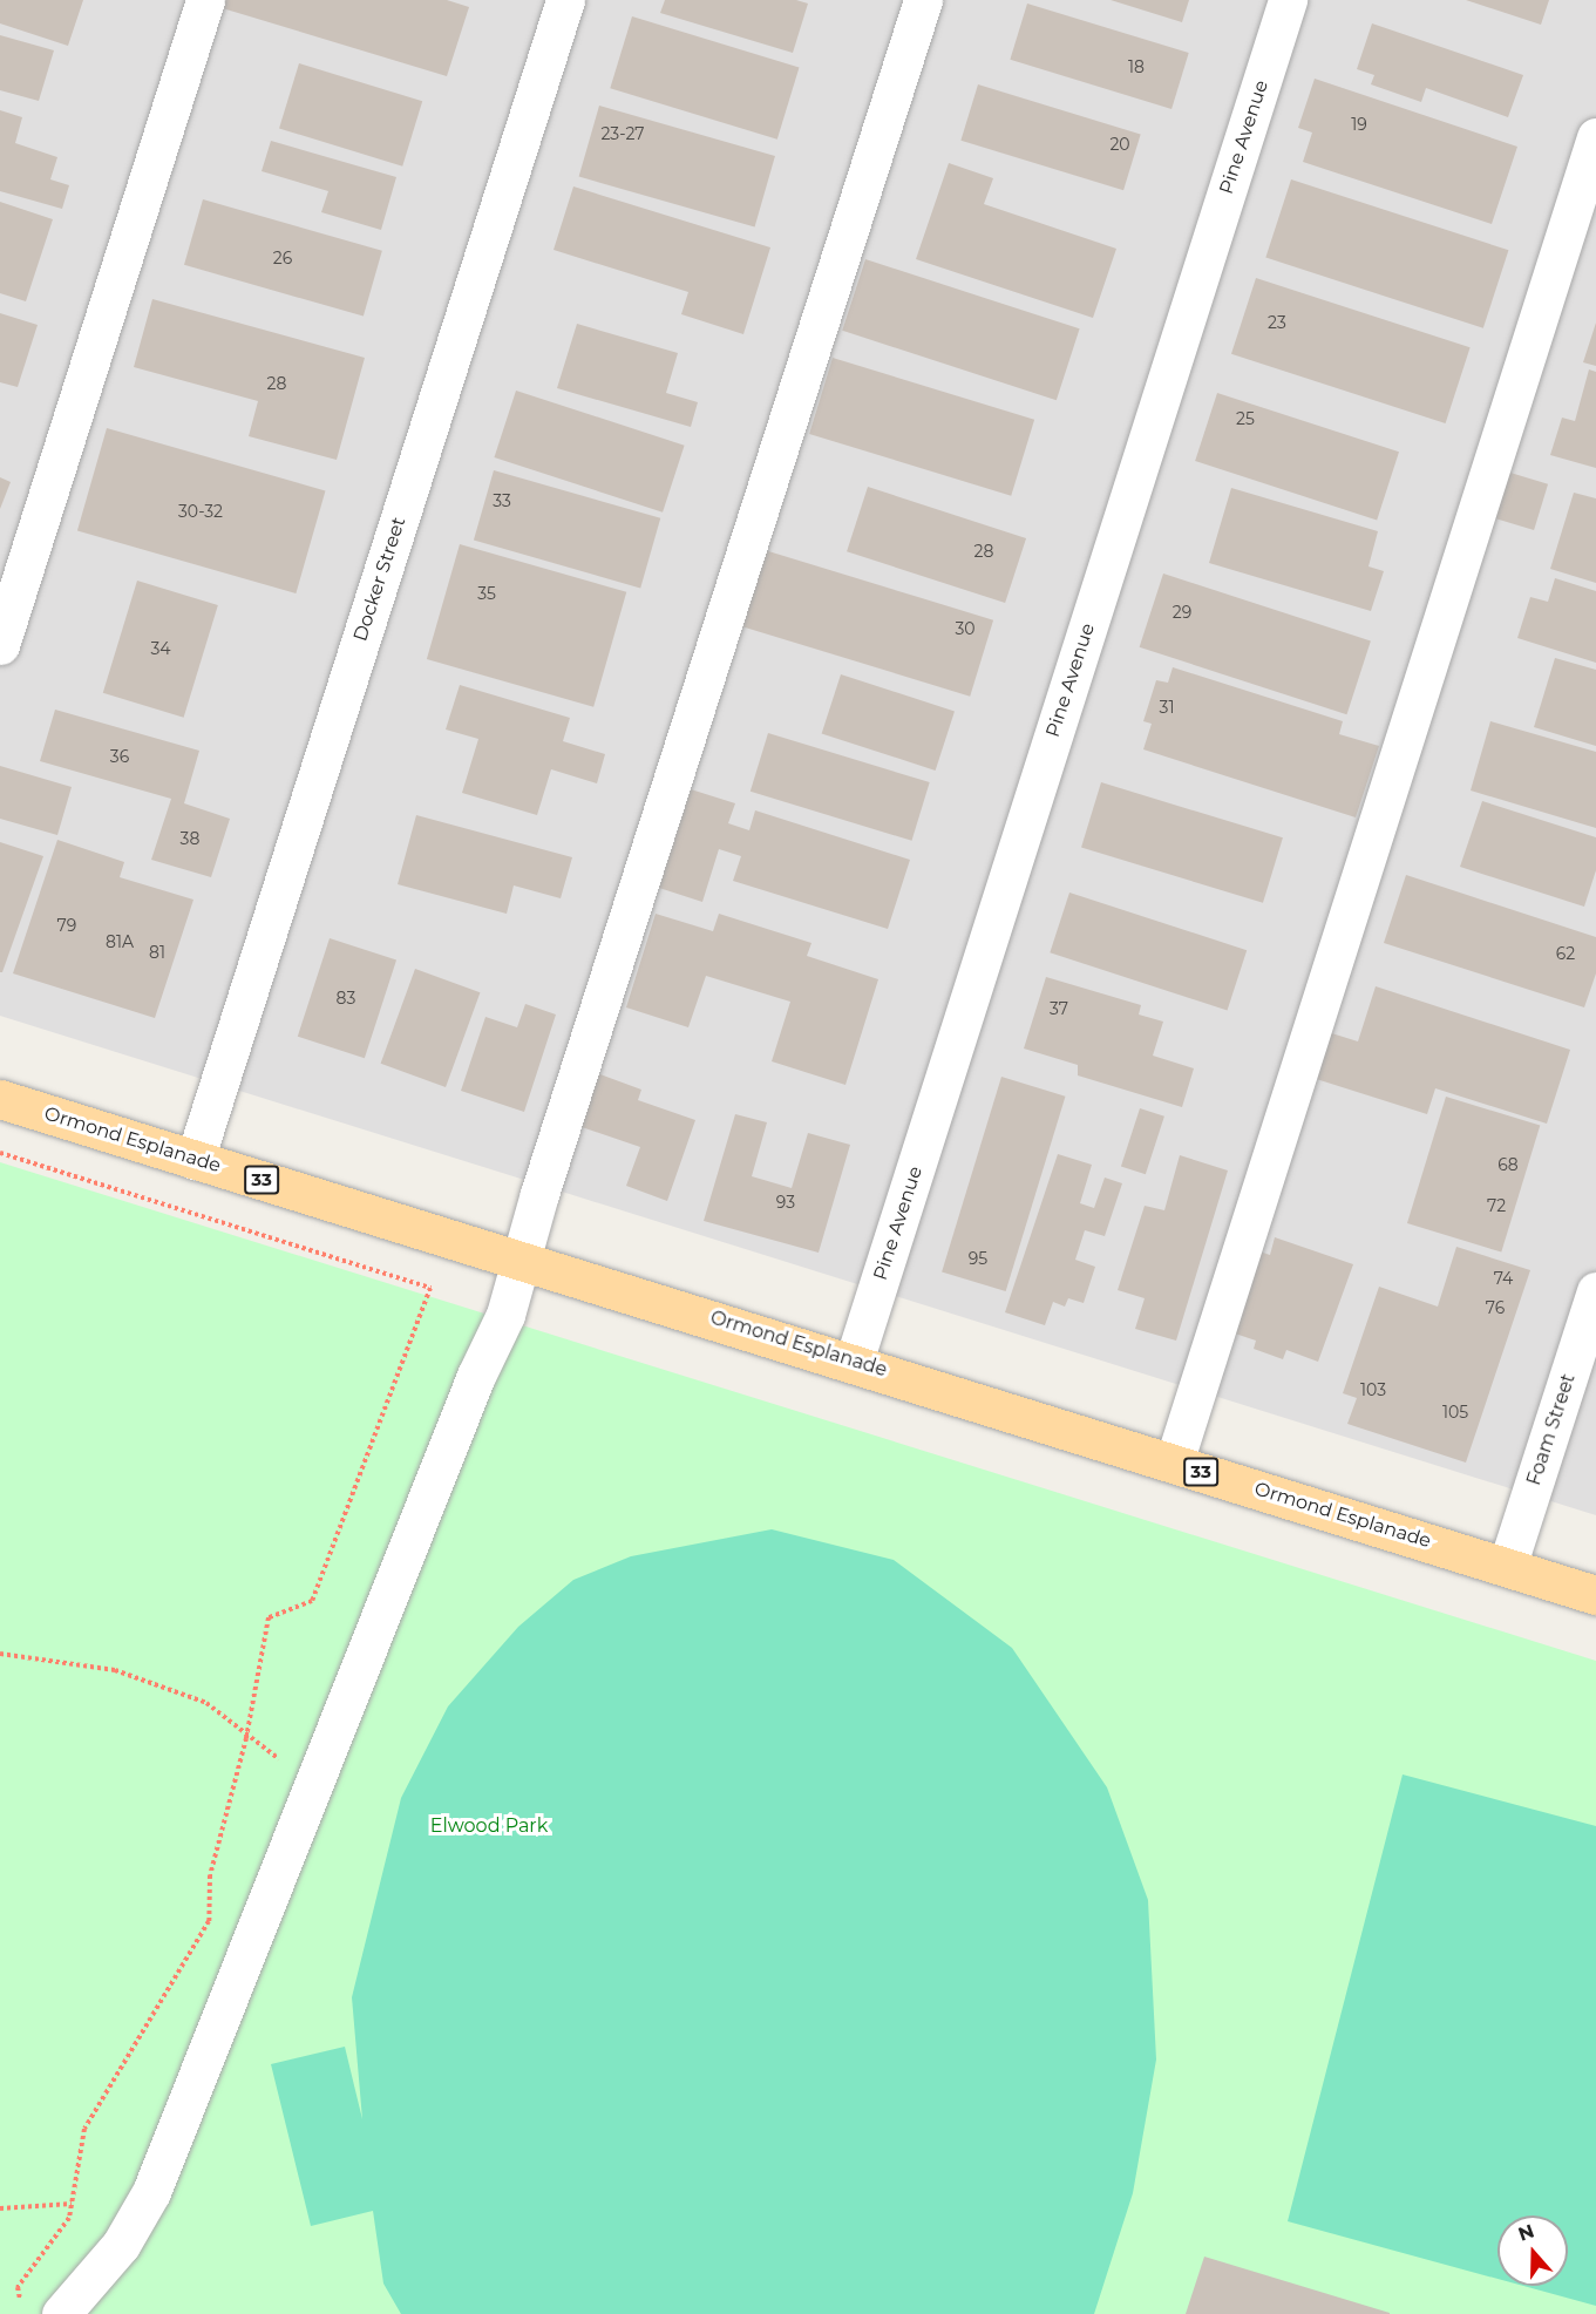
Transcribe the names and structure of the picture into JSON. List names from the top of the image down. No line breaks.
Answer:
{"streets":{"main road":["Ormond Esplanade","33"],"street":["Pine Avenue","Docker Street","Foam Street"]},"crossings":[["Pine Avenue","Ormond Esplanade"],["Docker Street","Ormond Esplanade"],["Ormond Esplanade","Foam Street"]],"parks":["Elwood Park"],"house_numbers":["18","19","23-27","20","26","23","28","25","33","30-32","28","35","29","30","34","31","36","38","79","81A","81","62","83","37","68","93","72","95","74","76","103","105"],"north":"top"}
